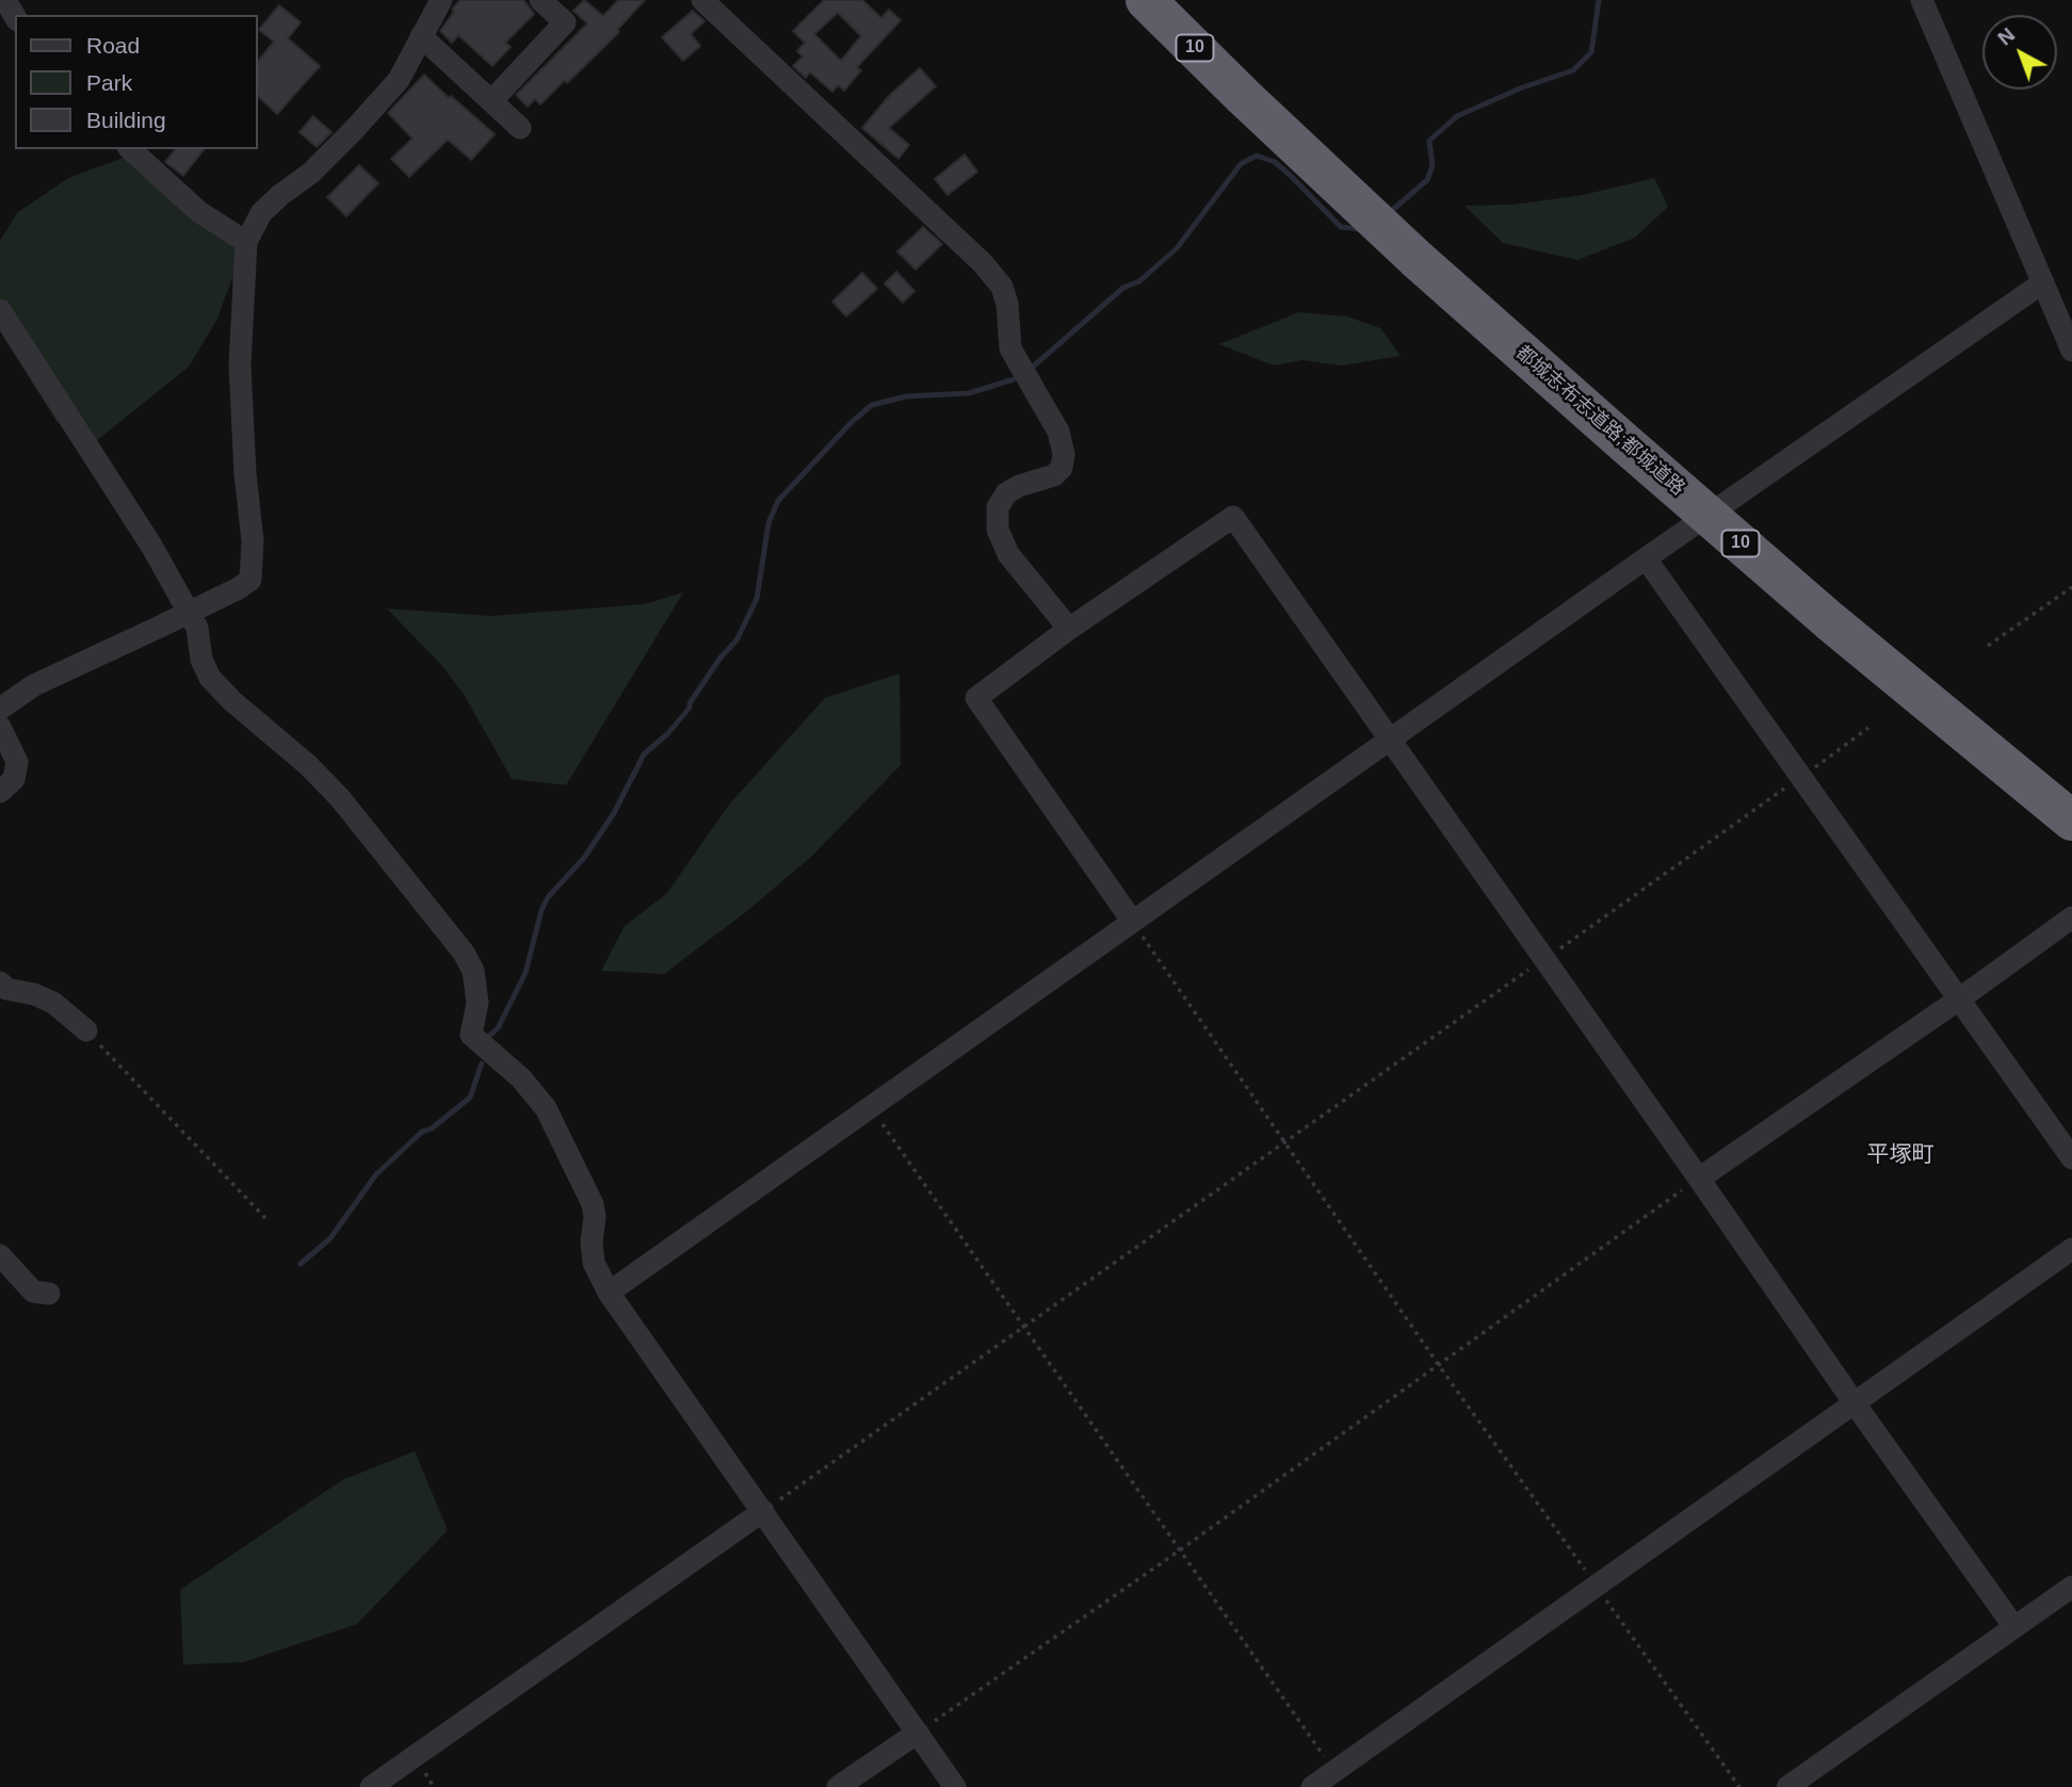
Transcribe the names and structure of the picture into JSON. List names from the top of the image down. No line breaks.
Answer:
{"streets":{"highway":["10","都城志布志道路;都城道路"]},"districts":["平塚町"],"legend":["Road","Park","Building"],"north":"top left"}
